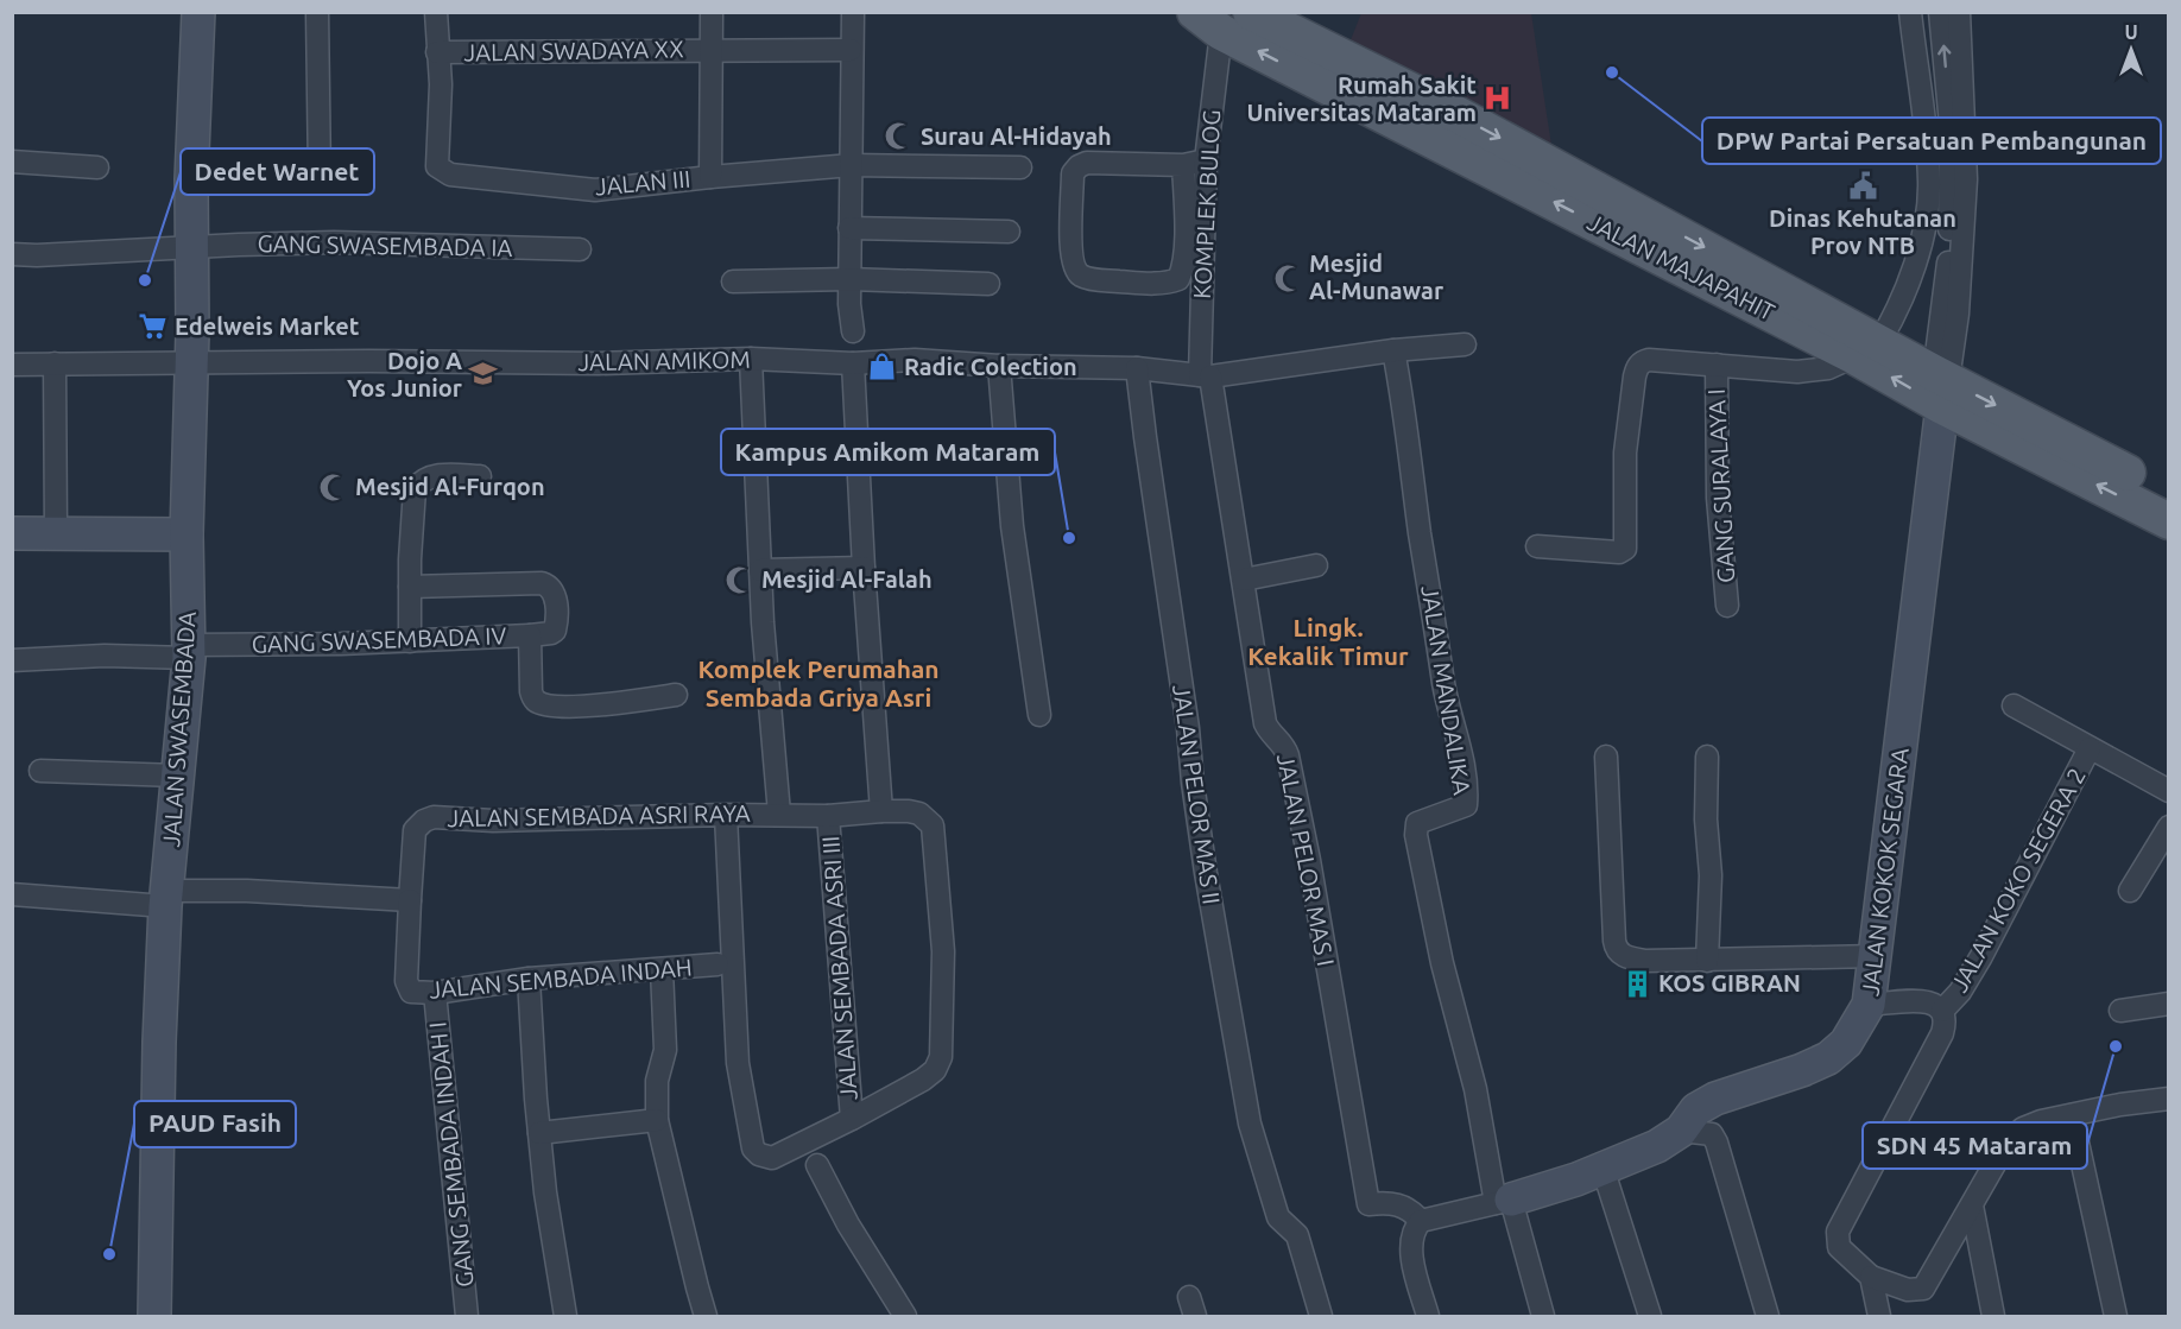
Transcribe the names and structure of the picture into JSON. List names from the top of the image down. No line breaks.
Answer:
{"streets":{"main road":["JALAN MAJAPAHIT"],"street":["JALAN SWADAYA XX","JALAN III","KOMPLEK BULOG","GANG SWASEMBADA IA","JALAN AMIKOM","GANG SURALAYA I","GANG SWASEMBADA IV","JALAN MANDALIKA","JALAN SWASEMBADA","JALAN PELOR MAS II","JALAN SEMBADA ASRI RAYA","JALAN PELOR MAS I","JALAN KOKOK SEGARA","JALAN KOKO SEGERA 2","JALAN SEMBADA ASRI III","JALAN SEMBADA INDAH","GANG SEMBADA INDAH I"]},"crossings":[["JALAN SWADAYA XX","JALAN III"],["KOMPLEK BULOG","JALAN MAJAPAHIT"],["KOMPLEK BULOG","JALAN AMIKOM"],["KOMPLEK BULOG","JALAN PELOR MAS I"],["GANG SWASEMBADA IA","JALAN SWASEMBADA"],["JALAN MAJAPAHIT","JALAN KOKOK SEGARA"],["JALAN AMIKOM","JALAN MANDALIKA"],["JALAN AMIKOM","JALAN SWASEMBADA"],["JALAN AMIKOM","JALAN PELOR MAS II"],["JALAN AMIKOM","JALAN PELOR MAS I"],["GANG SWASEMBADA IV","JALAN SWASEMBADA"],["JALAN MANDALIKA","JALAN KOKOK SEGARA"],["JALAN SEMBADA ASRI RAYA","JALAN SEMBADA ASRI III"],["JALAN SEMBADA ASRI RAYA","JALAN SEMBADA INDAH"],["JALAN SEMBADA INDAH","GANG SEMBADA INDAH I"]],"districts":["Lingk. Kekalik Timur","Komplek Perumahan Sembada Griya Asri"],"places":{"other":["DPW Partai Persatuan Pembangunan","Dedet Warnet","Kampus Amikom Mataram","SDN 45 Mataram","PAUD Fasih"],"hospital":["Rumah Sakit Universitas Mataram"],"mosque":["Surau Al-Hidayah","Mesjid Al-Munawar","Mesjid Al-Furqon","Mesjid Al-Falah"],"public building":["Dinas Kehutanan Prov NTB"],"supermarket":["Edelweis Market"],"shop":["Radic Colection"],"school or university":["Dojo A Yos Junior"],"building":["KOS GIBRAN"]},"north":"top"}
